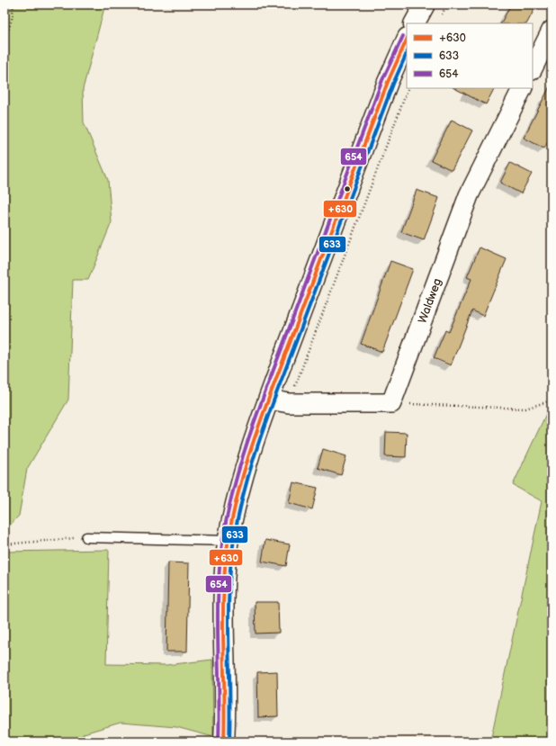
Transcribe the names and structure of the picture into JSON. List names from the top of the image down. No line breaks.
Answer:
{"streets":{"street":["Waldweg"]},"lines":["transit line 654","transit line +630","transit line 633"],"legend":["+630","633","654"]}
